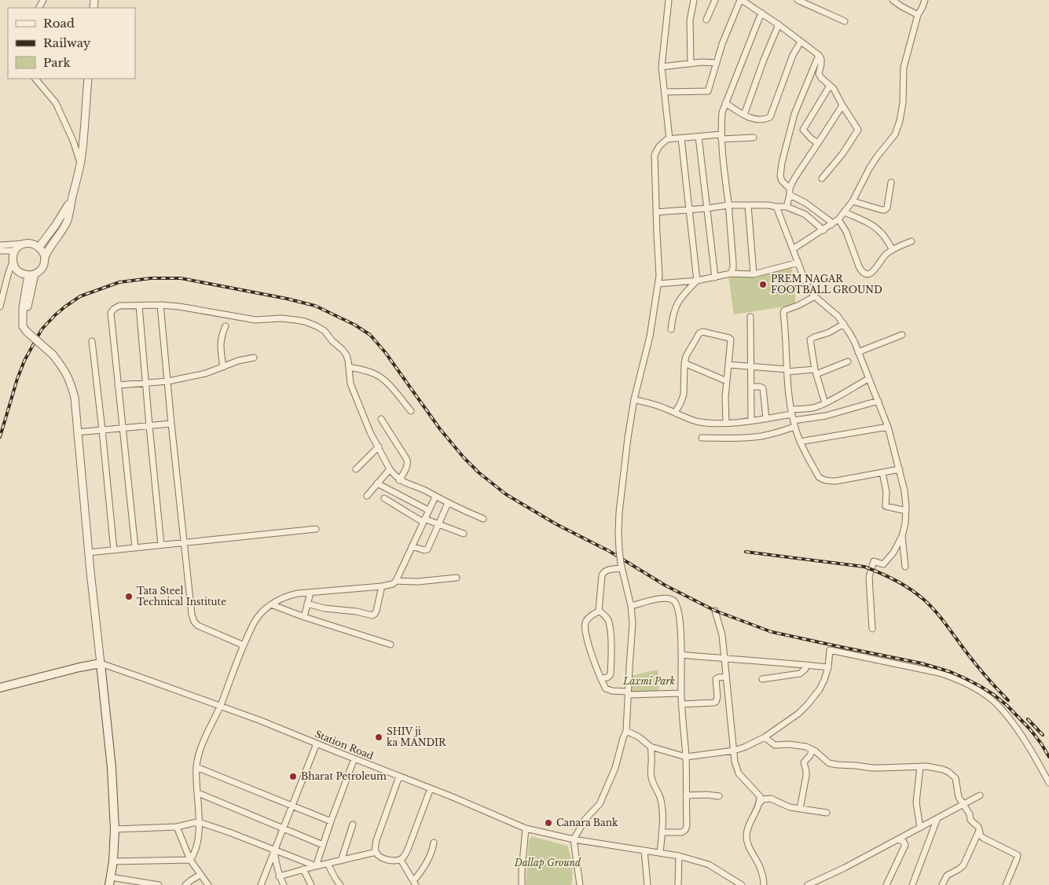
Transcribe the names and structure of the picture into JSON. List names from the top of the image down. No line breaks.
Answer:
{"streets":{"street":["Station Road"]},"parks":["Laxmi Park","Dallap Ground"],"places":["PREM NAGAR FOOTBALL GROUND","Tata Steel Technical Institute","SHIV ji ka MANDIR","Bharat Petroleum","Canara Bank"],"legend":["Road","Railway","Park"]}
